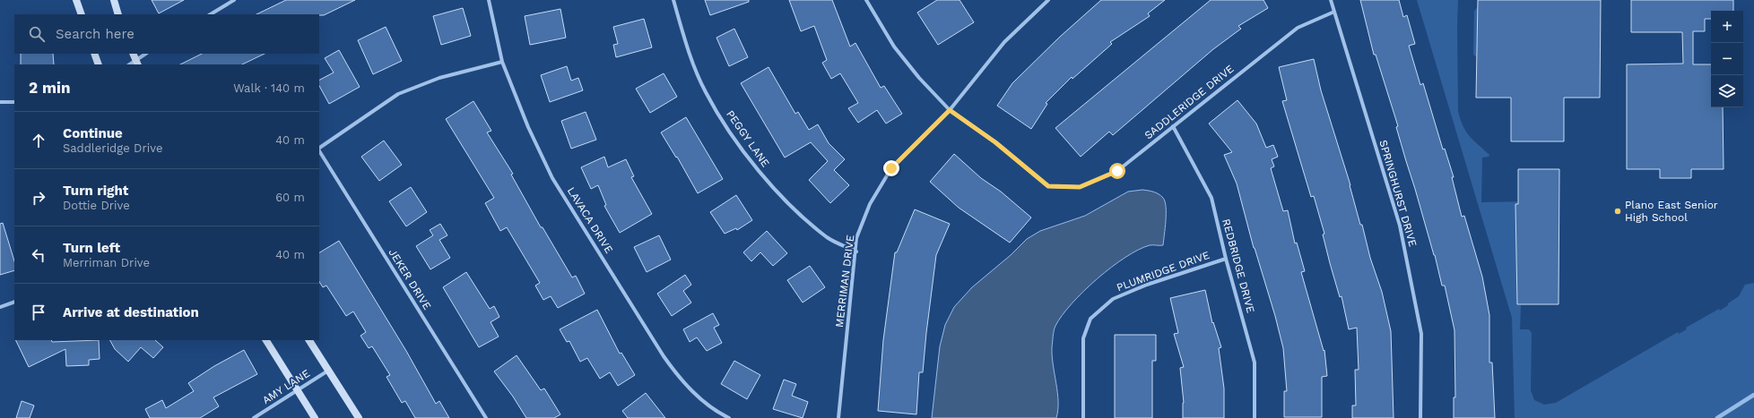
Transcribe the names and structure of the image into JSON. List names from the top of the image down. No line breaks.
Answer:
{"streets":{"street":["SADDLERIDGE DRIVE","PEGGY LANE","SPRINGHURST DRIVE","LAVACA DRIVE","REDBRIDGE DRIVE","PLUMRIDGE DRIVE","JEKER DRIVE","MERRIMAN DRIVE","AMY LANE"]},"crossings":[["SADDLERIDGE DRIVE","SPRINGHURST DRIVE"],["SADDLERIDGE DRIVE","REDBRIDGE DRIVE"],["SADDLERIDGE DRIVE","MERRIMAN DRIVE"],["PEGGY LANE","MERRIMAN DRIVE"],["REDBRIDGE DRIVE","PLUMRIDGE DRIVE"]],"places":["Plano East Senior High School"],"page":{"map_buttons":["+","−"],"search":"Search here","heading":["2 min","Walk · 140 m"],"list":[["Continue","Saddleridge Drive","40 m"],["Turn right","Dottie Drive","60 m"],["Turn left","Merriman Drive","40 m"],"Arrive at destination"]}}
